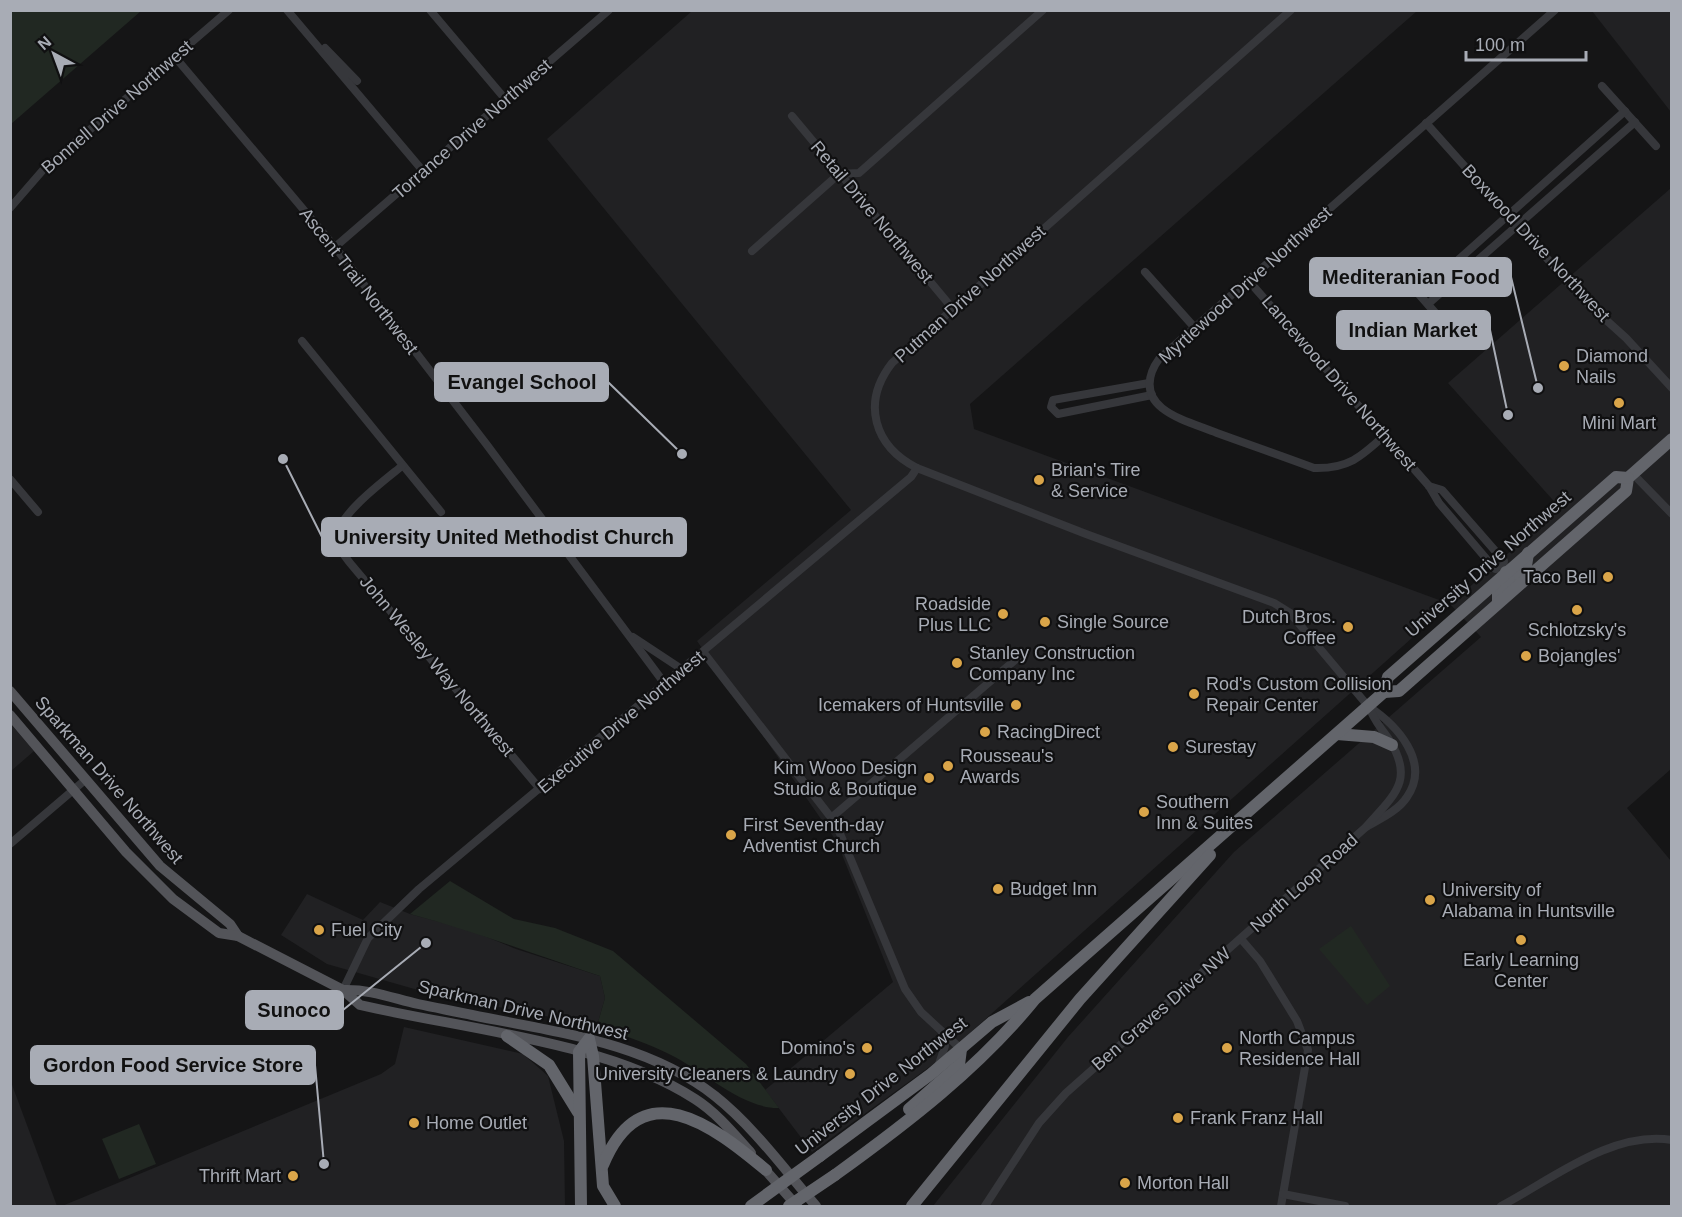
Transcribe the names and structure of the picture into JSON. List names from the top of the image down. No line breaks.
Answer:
{"streets":{"highway":["University Drive Northwest"],"main road":["Sparkman Drive Northwest"],"street":["Bonnell Drive Northwest","Torrance Drive Northwest","Retail Drive Northwest","Boxwood Drive Northwest","Ascent Trail Northwest","Myrtlewood Drive Northwest","Putman Drive Northwest","Lancewood Drive Northwest","John Wesley Way Northwest","Executive Drive Northwest","North Loop Road","Ben Graves Drive NW"]},"crossings":[["Bonnell Drive Northwest","Ascent Trail Northwest"],["Torrance Drive Northwest","Ascent Trail Northwest"],["Retail Drive Northwest","Putman Drive Northwest"],["Boxwood Drive Northwest","Myrtlewood Drive Northwest"],["Ascent Trail Northwest","Executive Drive Northwest"],["Myrtlewood Drive Northwest","Lancewood Drive Northwest"],["Putman Drive Northwest","University Drive Northwest"],["Putman Drive Northwest","Executive Drive Northwest"],["Putman Drive Northwest","North Loop Road"],["Lancewood Drive Northwest","University Drive Northwest"],["University Drive Northwest","North Loop Road"],["John Wesley Way Northwest","Executive Drive Northwest"],["Executive Drive Northwest","Sparkman Drive Northwest"],["North Loop Road","Ben Graves Drive NW"]],"places":["Diamond Nails","Mediteranian Food","Mini Mart","Indian Market","Evangel School","University United Methodist Church","Brian's Tire & Service","Taco Bell","Schlotzsky's","Roadside Plus LLC","Single Source","Dutch Bros. Coffee","Bojangles'","Stanley Construction Company Inc","Rod's Custom Collision Repair Center","Icemakers of Huntsville","RacingDirect","Surestay","Rousseau's Awards","Kim Wooo Design Studio & Boutique","Southern Inn & Suites","First Seventh-day Adventist Church","Budget Inn","University of Alabama in Huntsville","Fuel City","Early Learning Center","Sunoco","Domino's","North Campus Residence Hall","University Cleaners & Laundry","Frank Franz Hall","Home Outlet","Gordon Food Service Store","Thrift Mart","Morton Hall"],"scale_bar":"100 m","north":"top left"}
